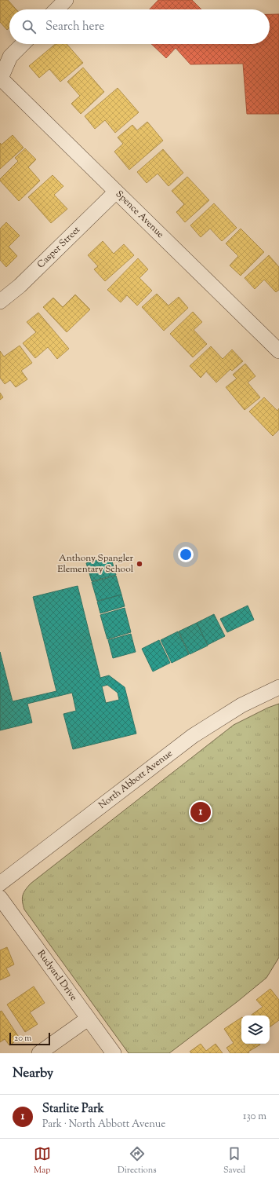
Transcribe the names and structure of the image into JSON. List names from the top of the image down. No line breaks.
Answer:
{"streets":{"street":["Spence Avenue","Casper Street","North Abbott Avenue","Rudyard Drive"]},"crossings":[["Spence Avenue","Casper Street"]],"places":["Anthony Spangler Elementary School"],"scale_bar":"20 m","page":{"search":"Search here","pins":"1","scale":"20 m","heading":"Nearby","list":[{"mark":"1","name":"Starlite Park","note":"Park · North Abbott Avenue","value":"130 m"}],"nav":["Map","Directions","Saved"]}}
